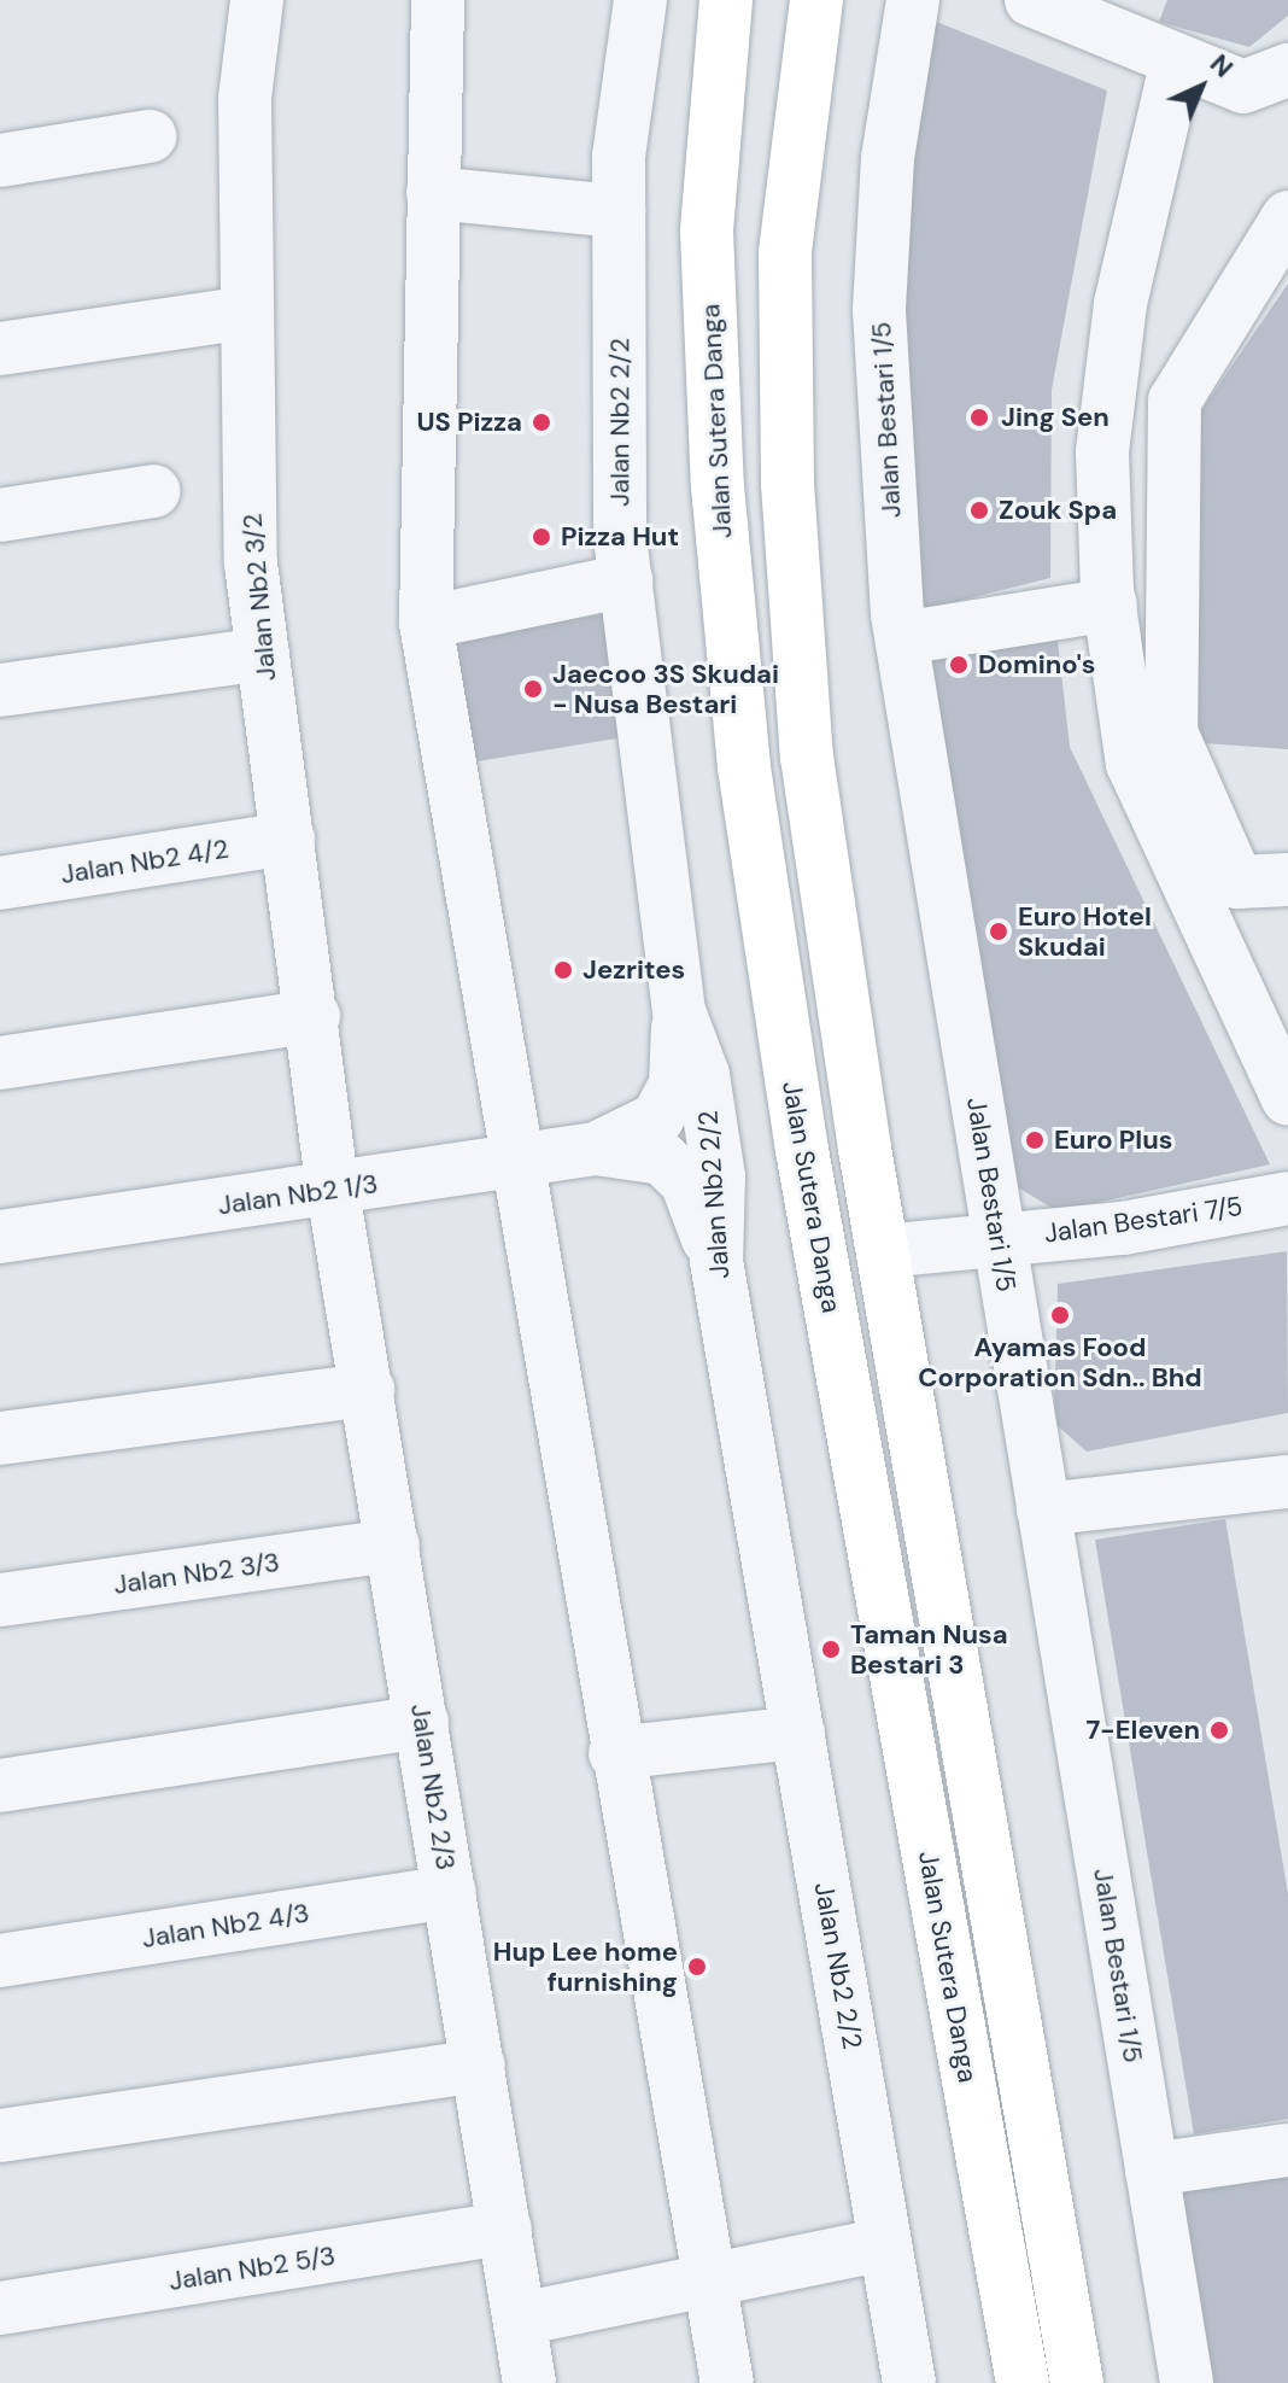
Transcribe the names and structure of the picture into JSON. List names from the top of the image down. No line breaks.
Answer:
{"streets":{"main road":["Jalan Sutera Danga"],"street":["Jalan Bestari 1/5","Jalan Nb2 2/2","Jalan Nb2 3/2","Jalan Nb2 4/2","Jalan Nb2 1/3","Jalan Bestari 7/5","Jalan Nb2 3/3","Jalan Nb2 2/3","Jalan Nb2 4/3","Jalan Nb2 5/3"]},"crossings":[["Jalan Bestari 1/5","Jalan Bestari 7/5"],["Jalan Sutera Danga","Jalan Bestari 7/5"],["Jalan Nb2 2/2","Jalan Nb2 1/3"],["Jalan Nb2 3/2","Jalan Nb2 4/2"],["Jalan Nb2 3/2","Jalan Nb2 1/3"],["Jalan Nb2 3/2","Jalan Nb2 2/3"],["Jalan Nb2 1/3","Jalan Nb2 2/3"],["Jalan Nb2 3/3","Jalan Nb2 2/3"],["Jalan Nb2 2/3","Jalan Nb2 4/3"],["Jalan Nb2 2/3","Jalan Nb2 5/3"]],"places":["Jing Sen","US Pizza","Zouk Spa","Pizza Hut","Domino's","Jaecoo 3S Skudai - Nusa Bestari","Euro Hotel Skudai","Jezrites","Euro Plus","Ayamas Food Corporation Sdn.. Bhd","Taman Nusa Bestari 3","7-Eleven","Hup Lee home furnishing"],"north":"top right"}
